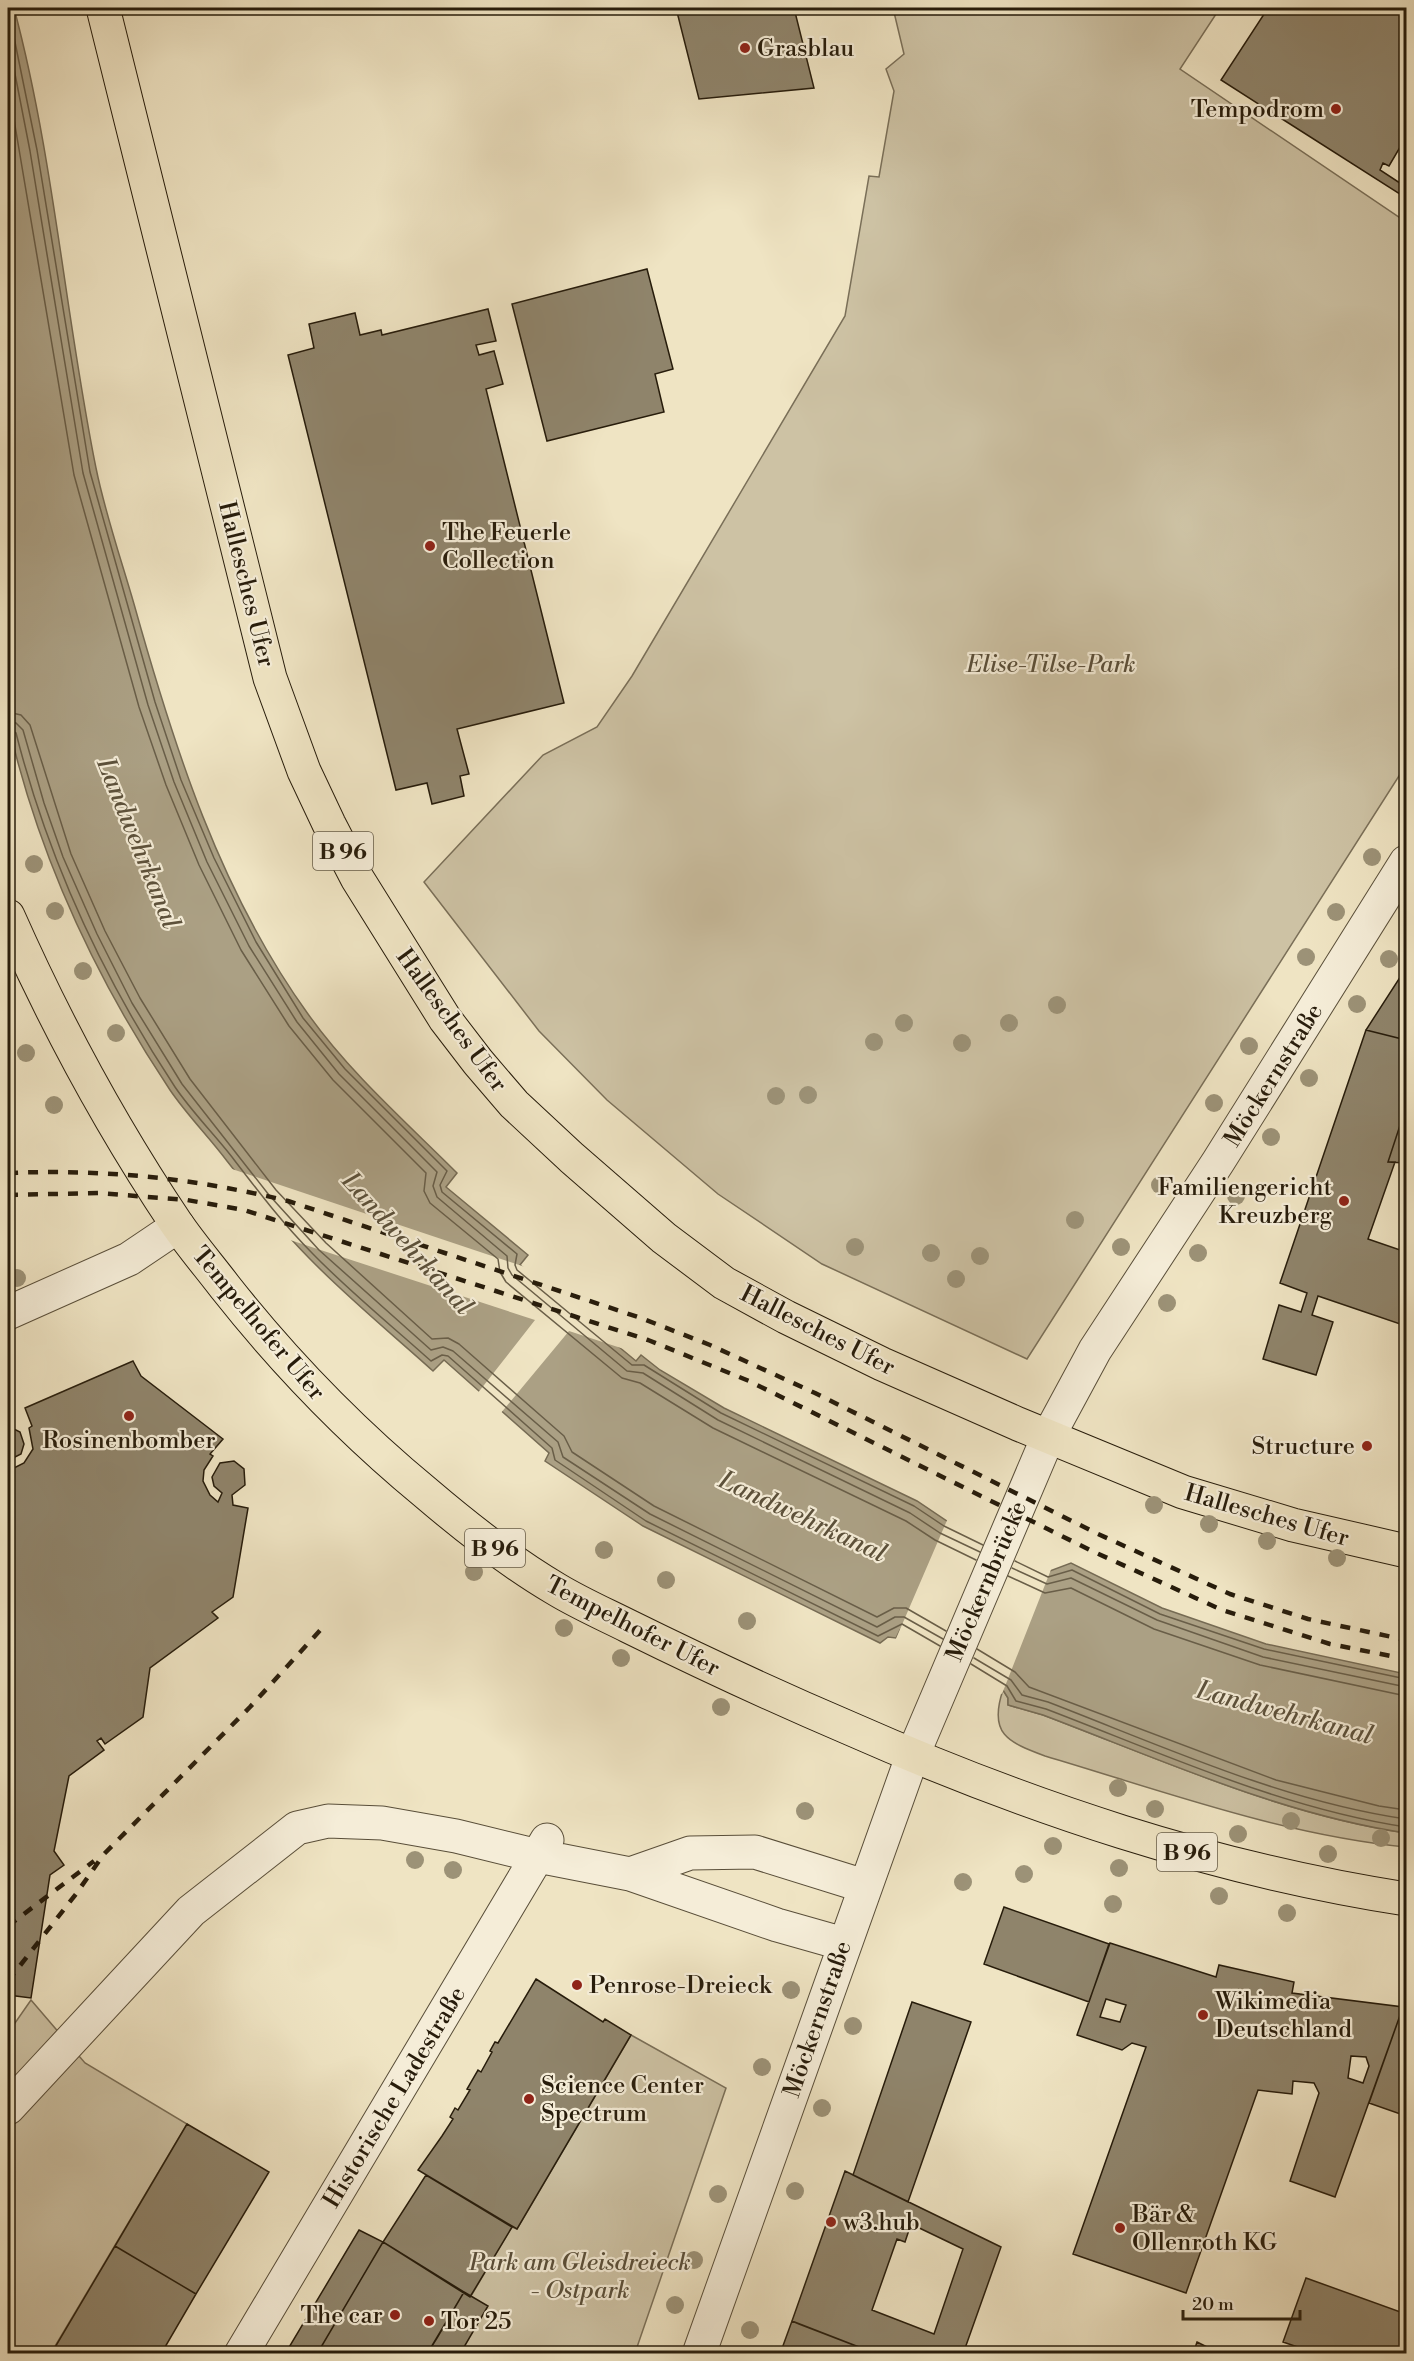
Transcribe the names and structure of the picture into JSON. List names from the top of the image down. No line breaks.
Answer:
{"streets":{"main road":["Hallesches Ufer","B 96","Tempelhofer Ufer"],"street":["Möckernstraße","Möckernbrücke","Historische Ladestraße"]},"crossings":[["Hallesches Ufer","Möckernstraße"],["Möckernstraße","Tempelhofer Ufer"],["Möckernstraße","Möckernbrücke"]],"water":["Landwehrkanal"],"parks":["Elise-Tilse-Park","Park am Gleisdreieck - Ostpark"],"places":["Grasblau","Tempodrom","The Feuerle Collection","Familiengericht Kreuzberg","Rosinenbomber","Structure","Penrose-Dreieck","Wikimedia Deutschland","Science Center Spectrum","w3.hub","Bär & Ollenroth KG","The car","Tor 25"],"scale_bar":"20 m"}
